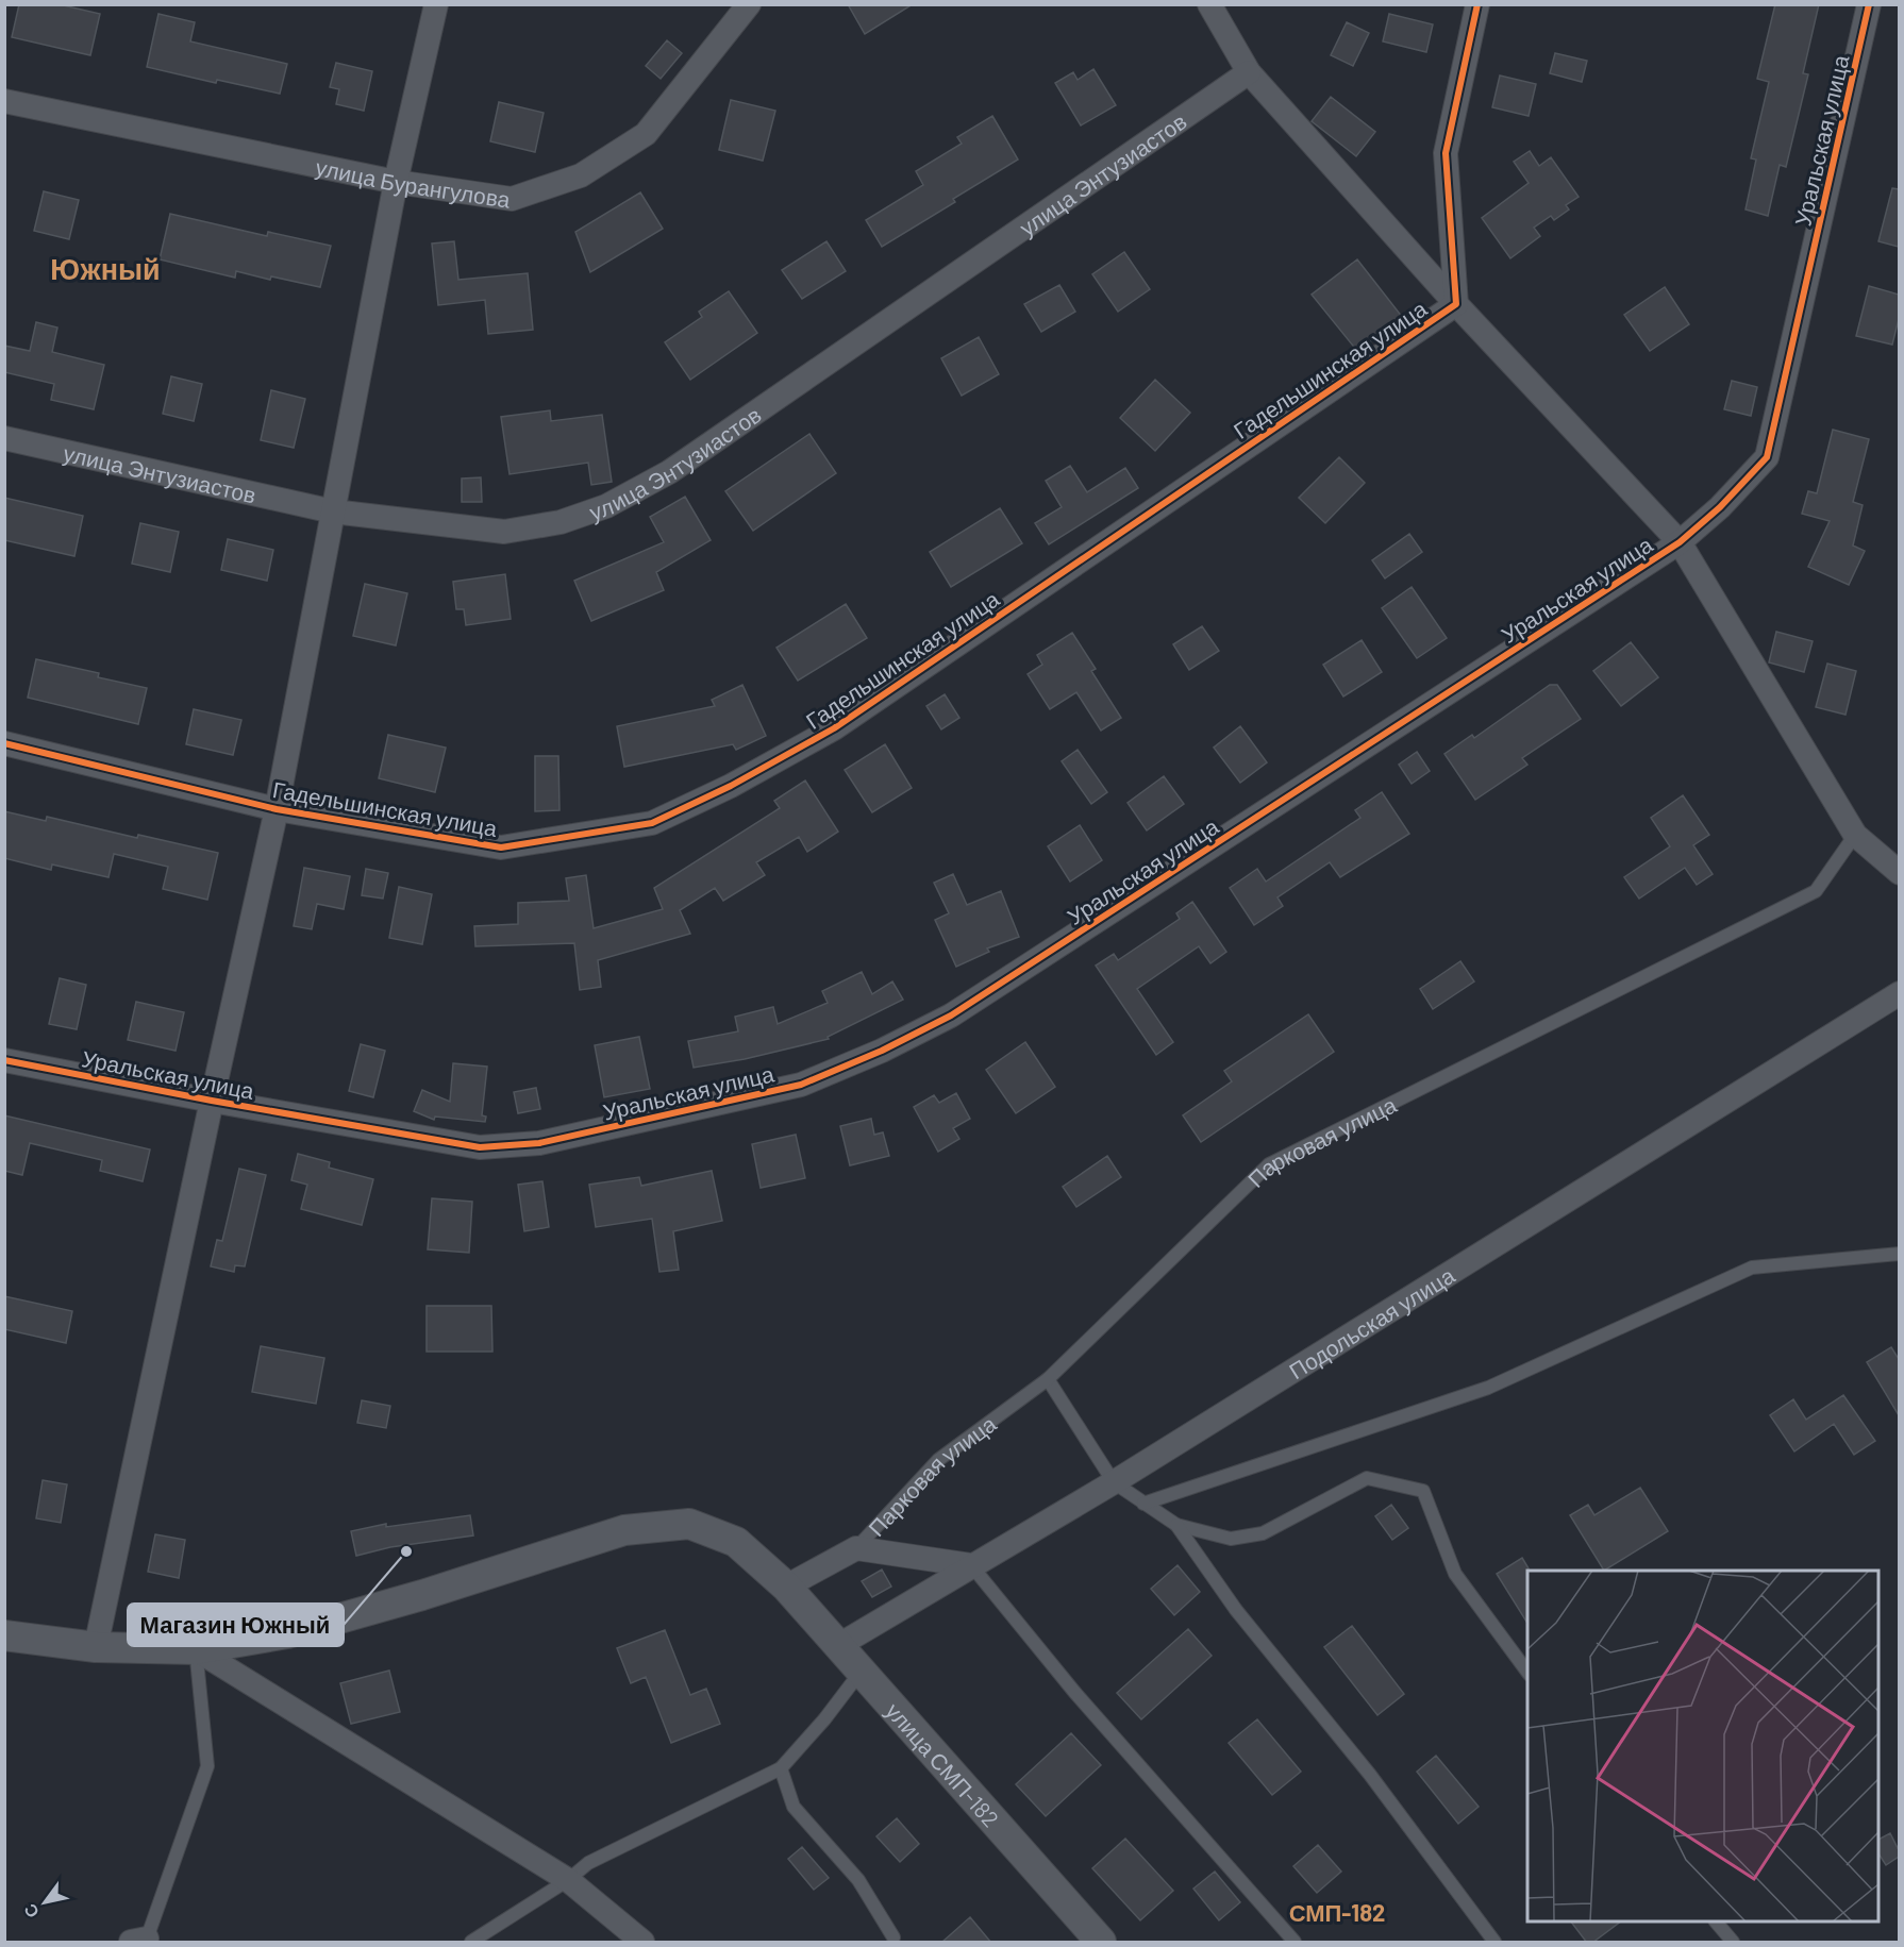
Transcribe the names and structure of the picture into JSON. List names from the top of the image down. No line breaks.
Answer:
{"streets":{"street":["Уральская улица","улица Энтузиастов","улица Бурангулова","Гадельшинская улица","Подольская улица","улица СМП-182"],"lane":["Парковая улица"]},"crossings":[["Подольская улица","улица СМП-182"]],"districts":["Южный","СМП-182"],"places":["Магазин Южный"],"north":"bottom left"}
